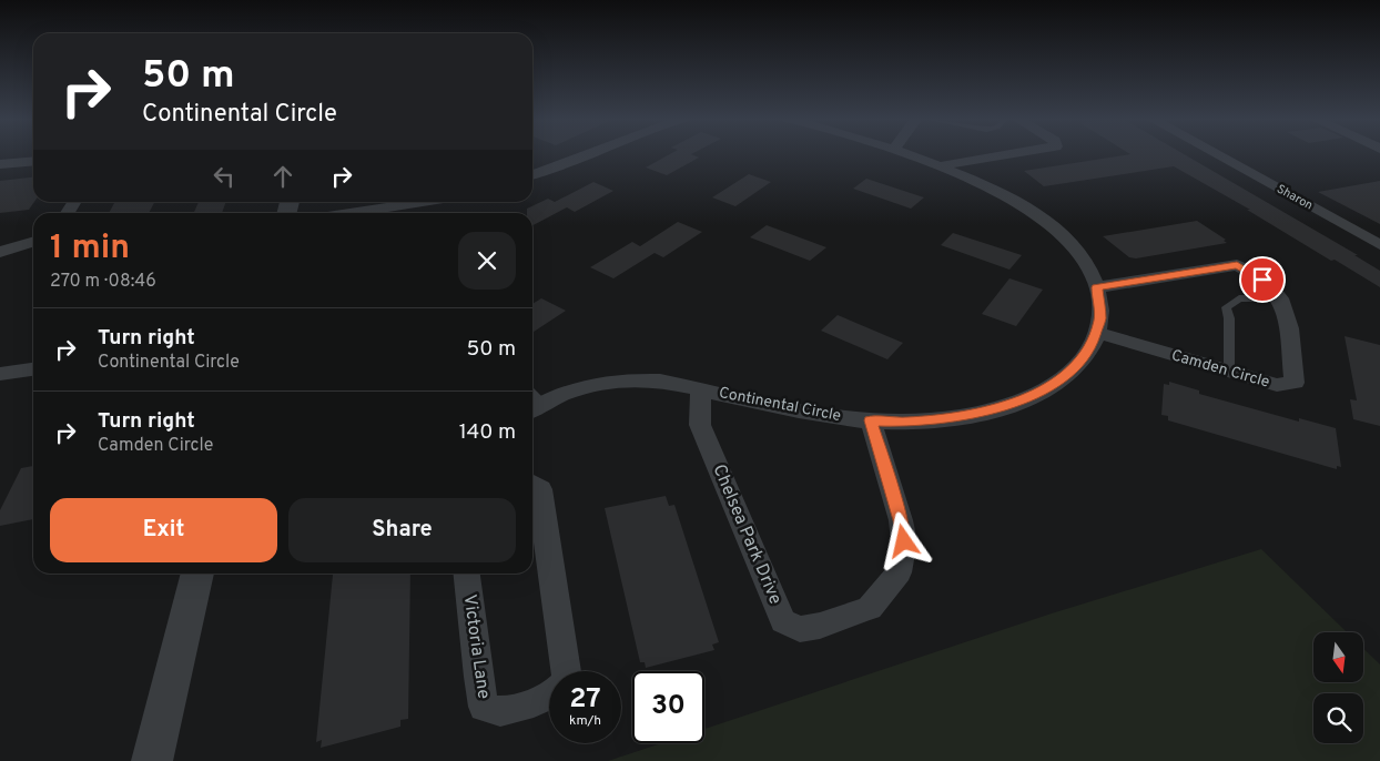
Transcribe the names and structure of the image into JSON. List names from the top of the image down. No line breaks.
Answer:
{"streets":{"street":["Sharon","Camden Circle","Continental Circle","Chelsea Park Drive","Victoria Lane"]},"crossings":[["Camden Circle","Continental Circle"],["Continental Circle","Chelsea Park Drive"]],"north":"bottom","page":{"turn":["50 m","Continental Circle"],"heading":["1 min","270 m · 08:46"],"list":[{"name":"Turn right","note":"Continental Circle","value":"50 m"},{"name":"Turn right","note":"Camden Circle","value":"140 m"}],"buttons":["Exit","Share"],"speed":"27 km/h","limit":"30"}}
